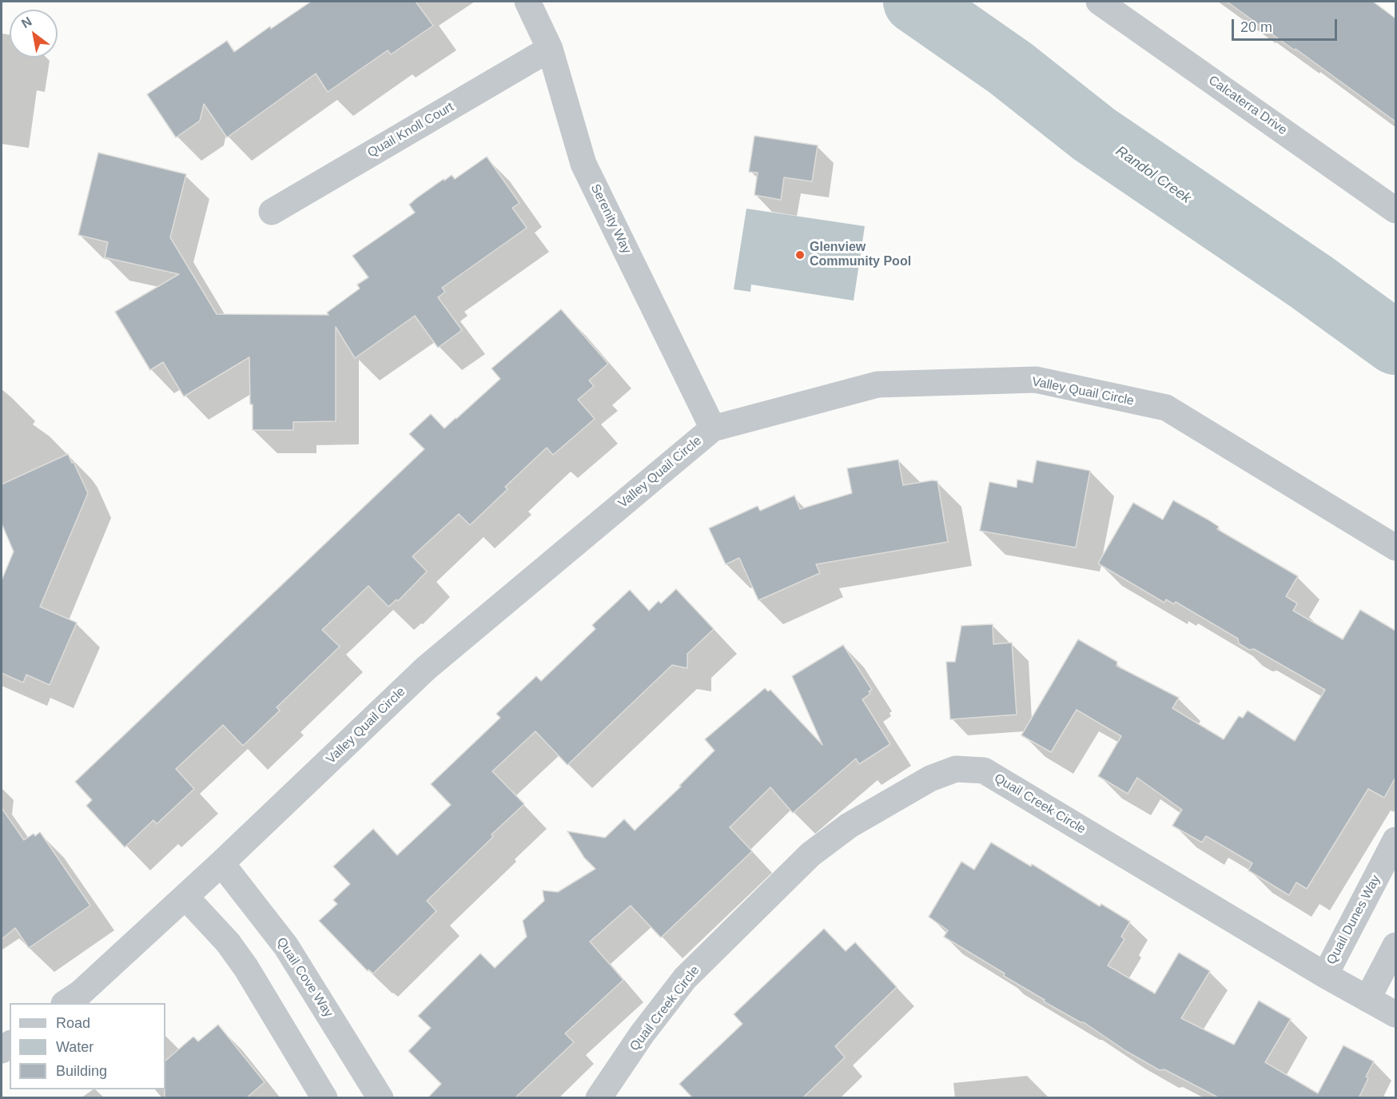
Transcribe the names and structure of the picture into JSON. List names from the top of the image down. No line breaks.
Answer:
{"streets":{"street":["Calcaterra Drive","Quail Knoll Court","Serenity Way","Valley Quail Circle","Quail Creek Circle","Quail Dunes Way","Quail Cove Way"]},"crossings":[["Quail Knoll Court","Serenity Way"],["Serenity Way","Valley Quail Circle"],["Valley Quail Circle","Quail Cove Way"],["Quail Creek Circle","Quail Dunes Way"]],"water":["Randol Creek"],"places":["Glenview Community Pool"],"legend":["Road","Water","Building"],"scale_bar":"20 m","north":"top left"}
